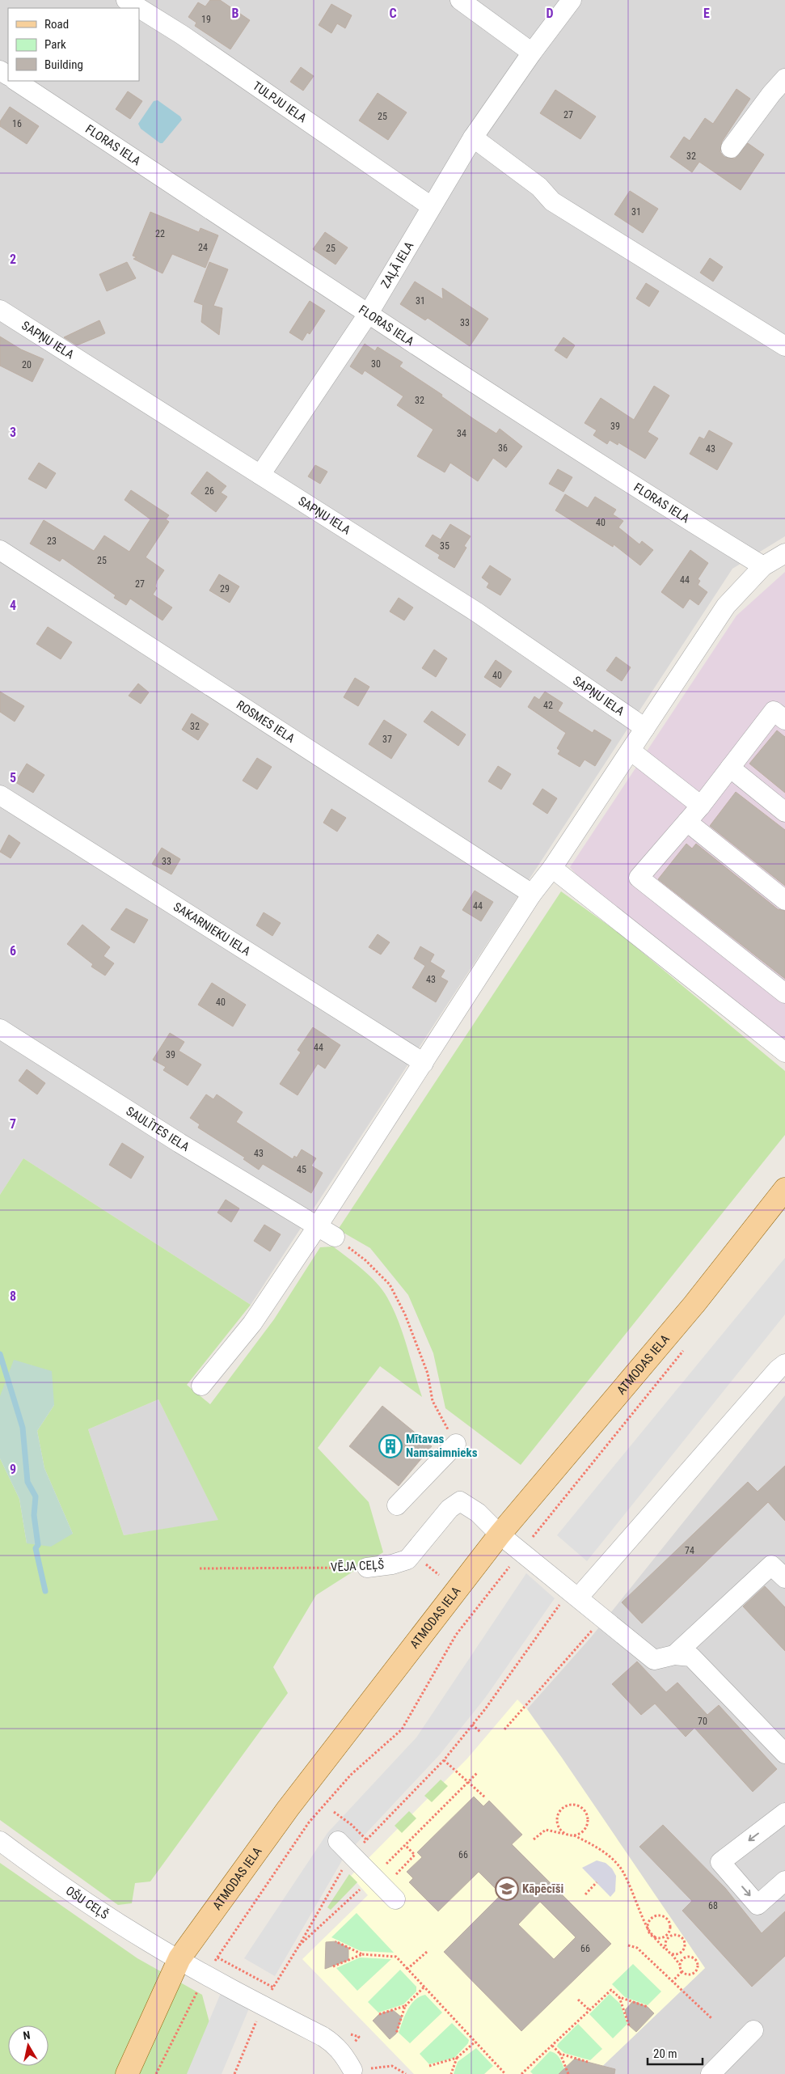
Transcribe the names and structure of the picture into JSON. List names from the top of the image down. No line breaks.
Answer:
{"streets":{"main road":["ATMODAS IELA"],"street":["TULPJU IELA","FLORAS IELA","ZAĻĀ IELA","SAPŅU IELA","ROSMES IELA","SAKARNIEKU IELA","SAULĪTES IELA","VĒJA CEĻŠ","OŠU CEĻŠ"]},"crossings":[["TULPJU IELA","ZAĻĀ IELA"],["FLORAS IELA","ZAĻĀ IELA"],["ZAĻĀ IELA","SAPŅU IELA"],["ATMODAS IELA","VĒJA CEĻŠ"],["ATMODAS IELA","OŠU CEĻŠ"]],"places":{"building":["Mītavas Namsaimnieks"],"school or university":["Kāpēcīši"]},"house_numbers":["19","27","25","16","32","31","22","24","25","31","33","30","20","32","39","34","36","43","26","40","23","35","25","44","27","29","40","42","32","37","33","44","43","40","44","39","43","45","74","70","66","68","66"],"legend":["Road","Park","Building"],"scale_bar":"20 m","north":"top","grid":{"columns":["B","C","D","E"],"rows":["2","3","4","5","6","7","8","9"]}}
